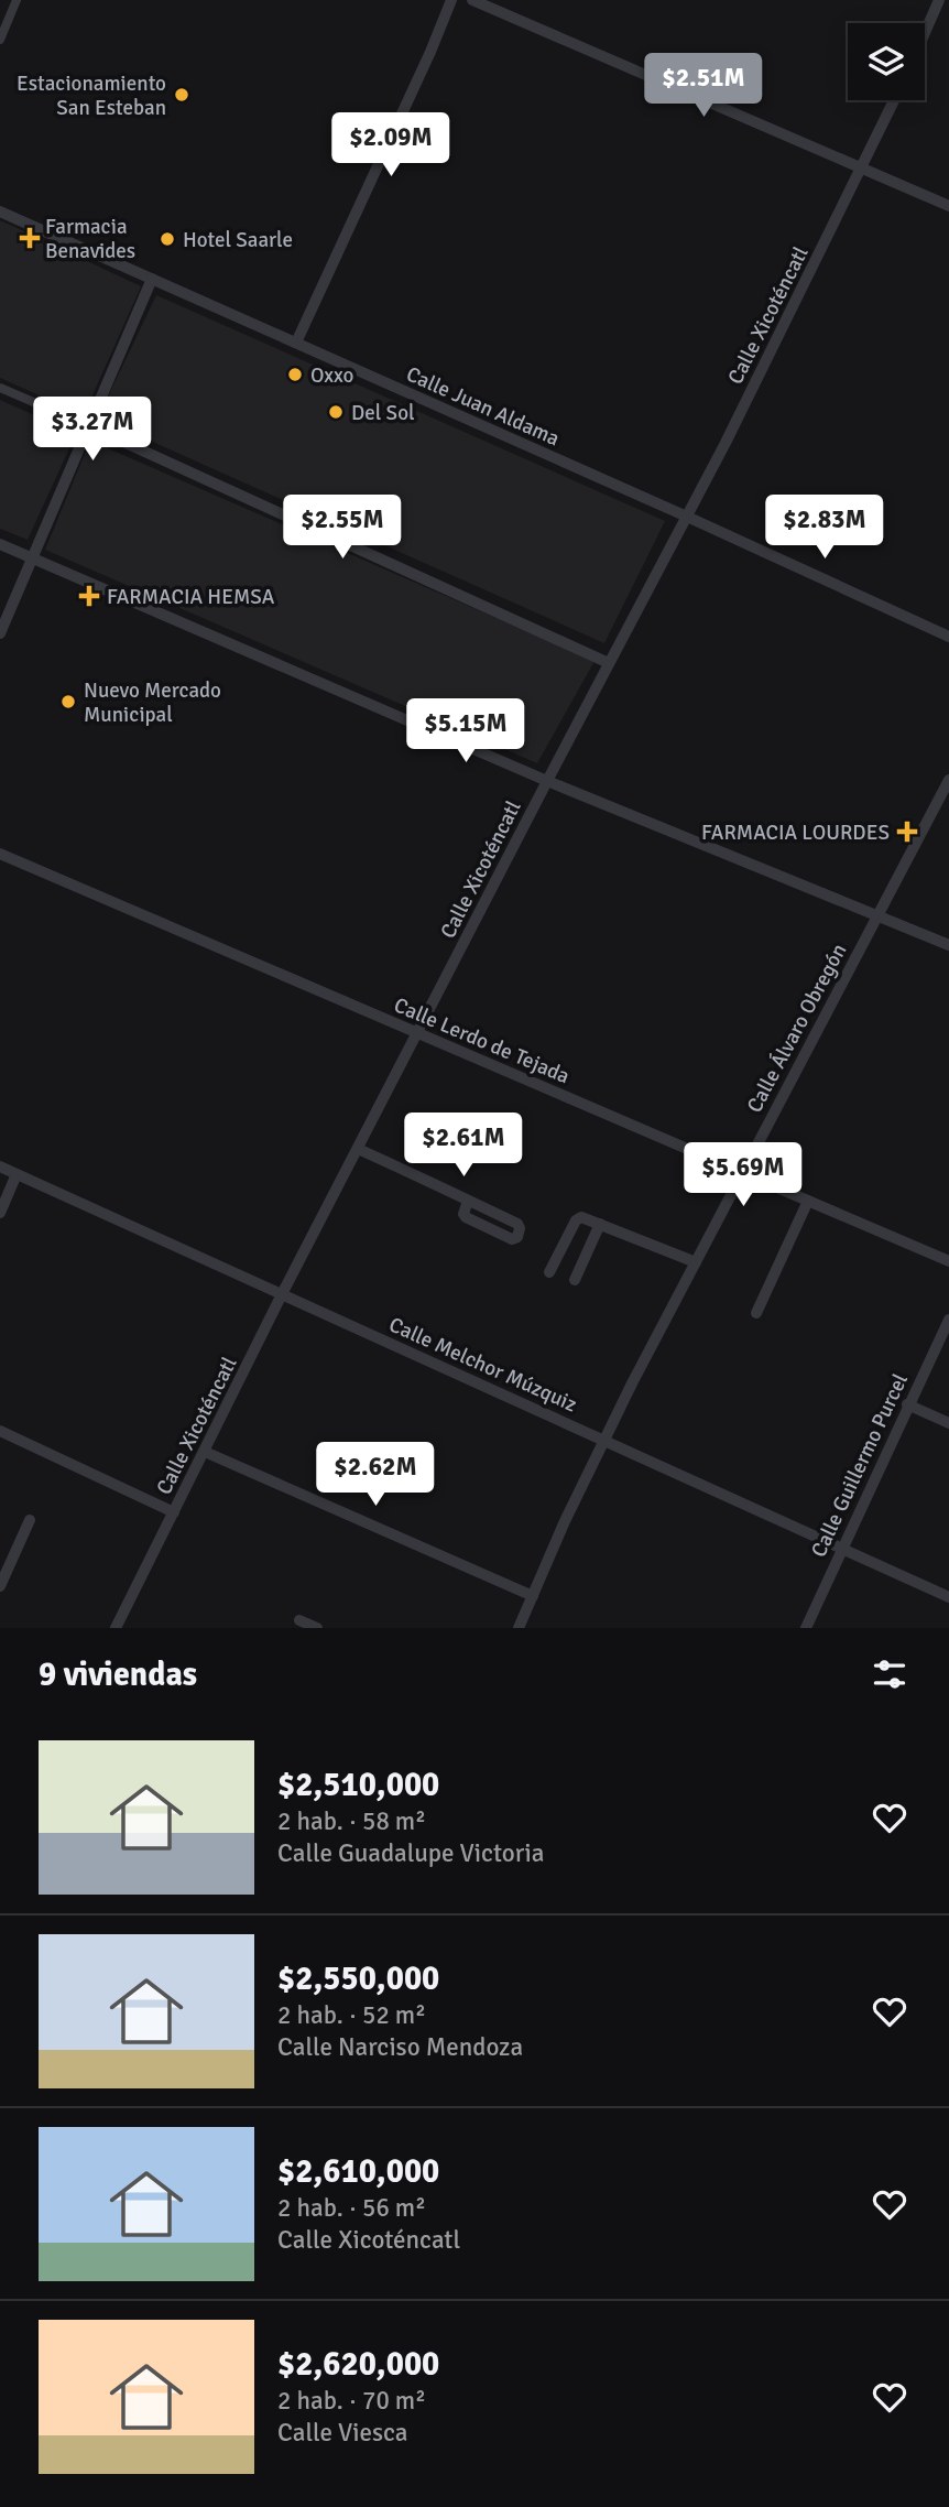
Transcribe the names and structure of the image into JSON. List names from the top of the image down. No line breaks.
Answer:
{"streets":{"street":["Calle Xicoténcatl","Calle Juan Aldama","Calle Álvaro Obregón","Calle Lerdo de Tejada","Calle Melchor Múzquiz","Calle Guillermo Purcel"]},"crossings":[["Calle Xicoténcatl","Calle Juan Aldama"],["Calle Xicoténcatl","Calle Lerdo de Tejada"],["Calle Xicoténcatl","Calle Melchor Múzquiz"],["Calle Álvaro Obregón","Calle Lerdo de Tejada"],["Calle Álvaro Obregón","Calle Melchor Múzquiz"],["Calle Melchor Múzquiz","Calle Guillermo Purcel"]],"places":{"other":["Estacionamiento San Esteban","Hotel Saarle","Oxxo","Del Sol","Nuevo Mercado Municipal"],"health":["Farmacia Benavides","FARMACIA HEMSA","FARMACIA LOURDES"]},"page":{"price":["$2.51M","$2.09M","$3.27M","$2.55M","$2.83M","$5.15M","$2.61M","$5.69M","$2.62M"],"heading":"9 viviendas","list":[{"name":"$2,510,000","note":"2 hab. · 58 m² · Calle Guadalupe Victoria"},{"name":"$2,550,000","note":"2 hab. · 52 m² · Calle Narciso Mendoza"},{"name":"$2,610,000","note":"2 hab. · 56 m² · Calle Xicoténcatl"},{"name":"$2,620,000","note":"2 hab. · 70 m² · Calle Viesca"}]}}
